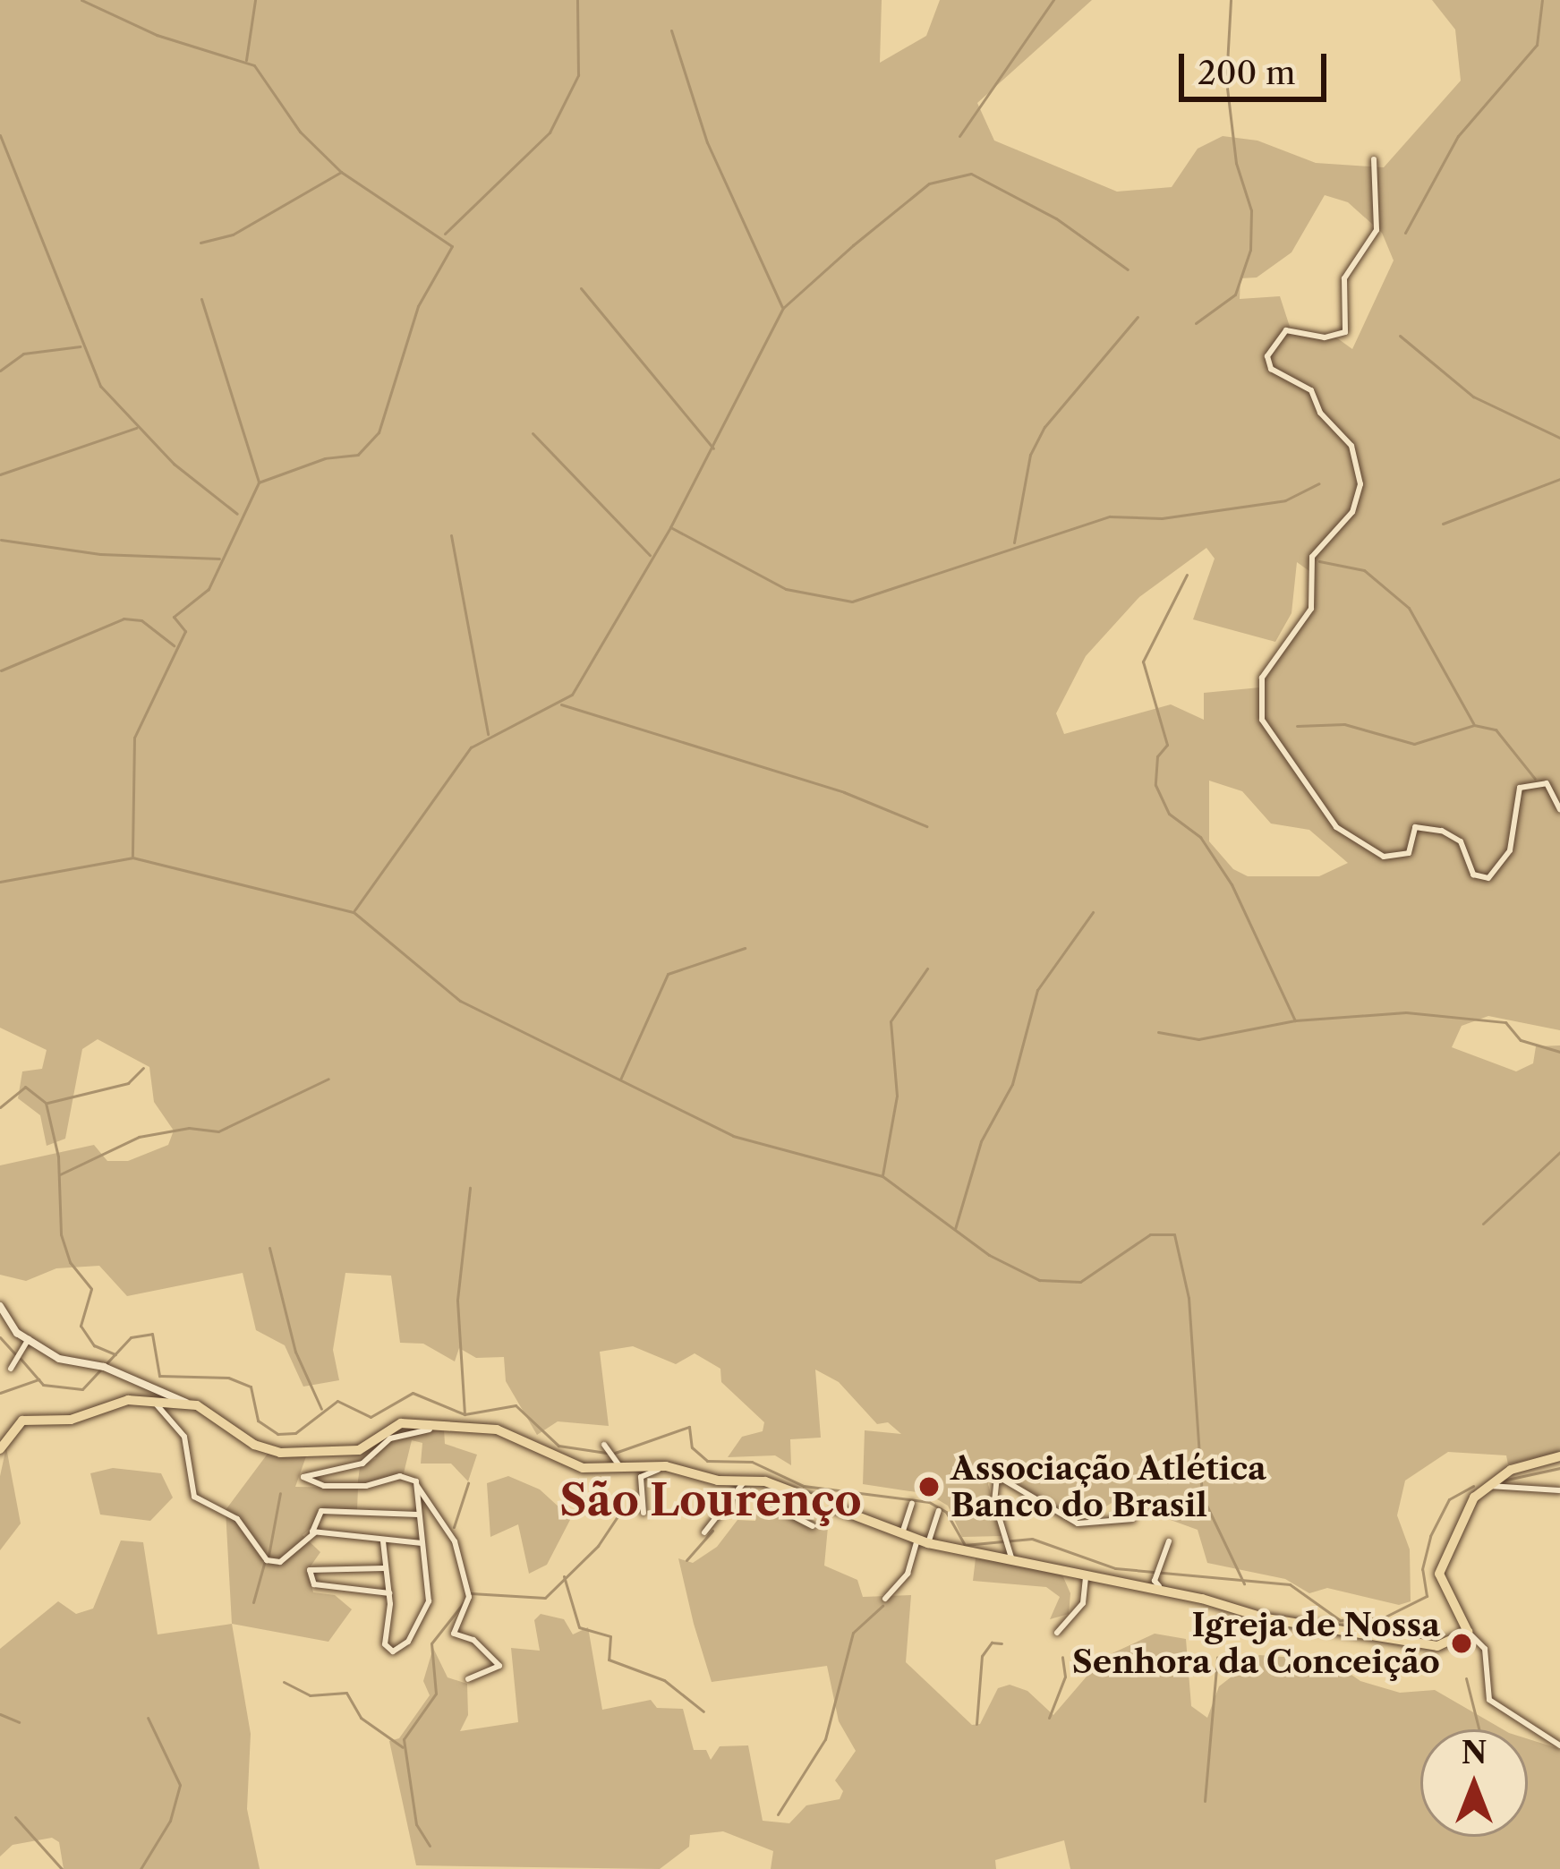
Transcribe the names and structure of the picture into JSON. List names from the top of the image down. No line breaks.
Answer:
{"districts":["São Lourenço"],"places":["Associação Atlética Banco do Brasil","Igreja de Nossa Senhora da Conceição"],"scale_bar":"200 m","north":"top"}
